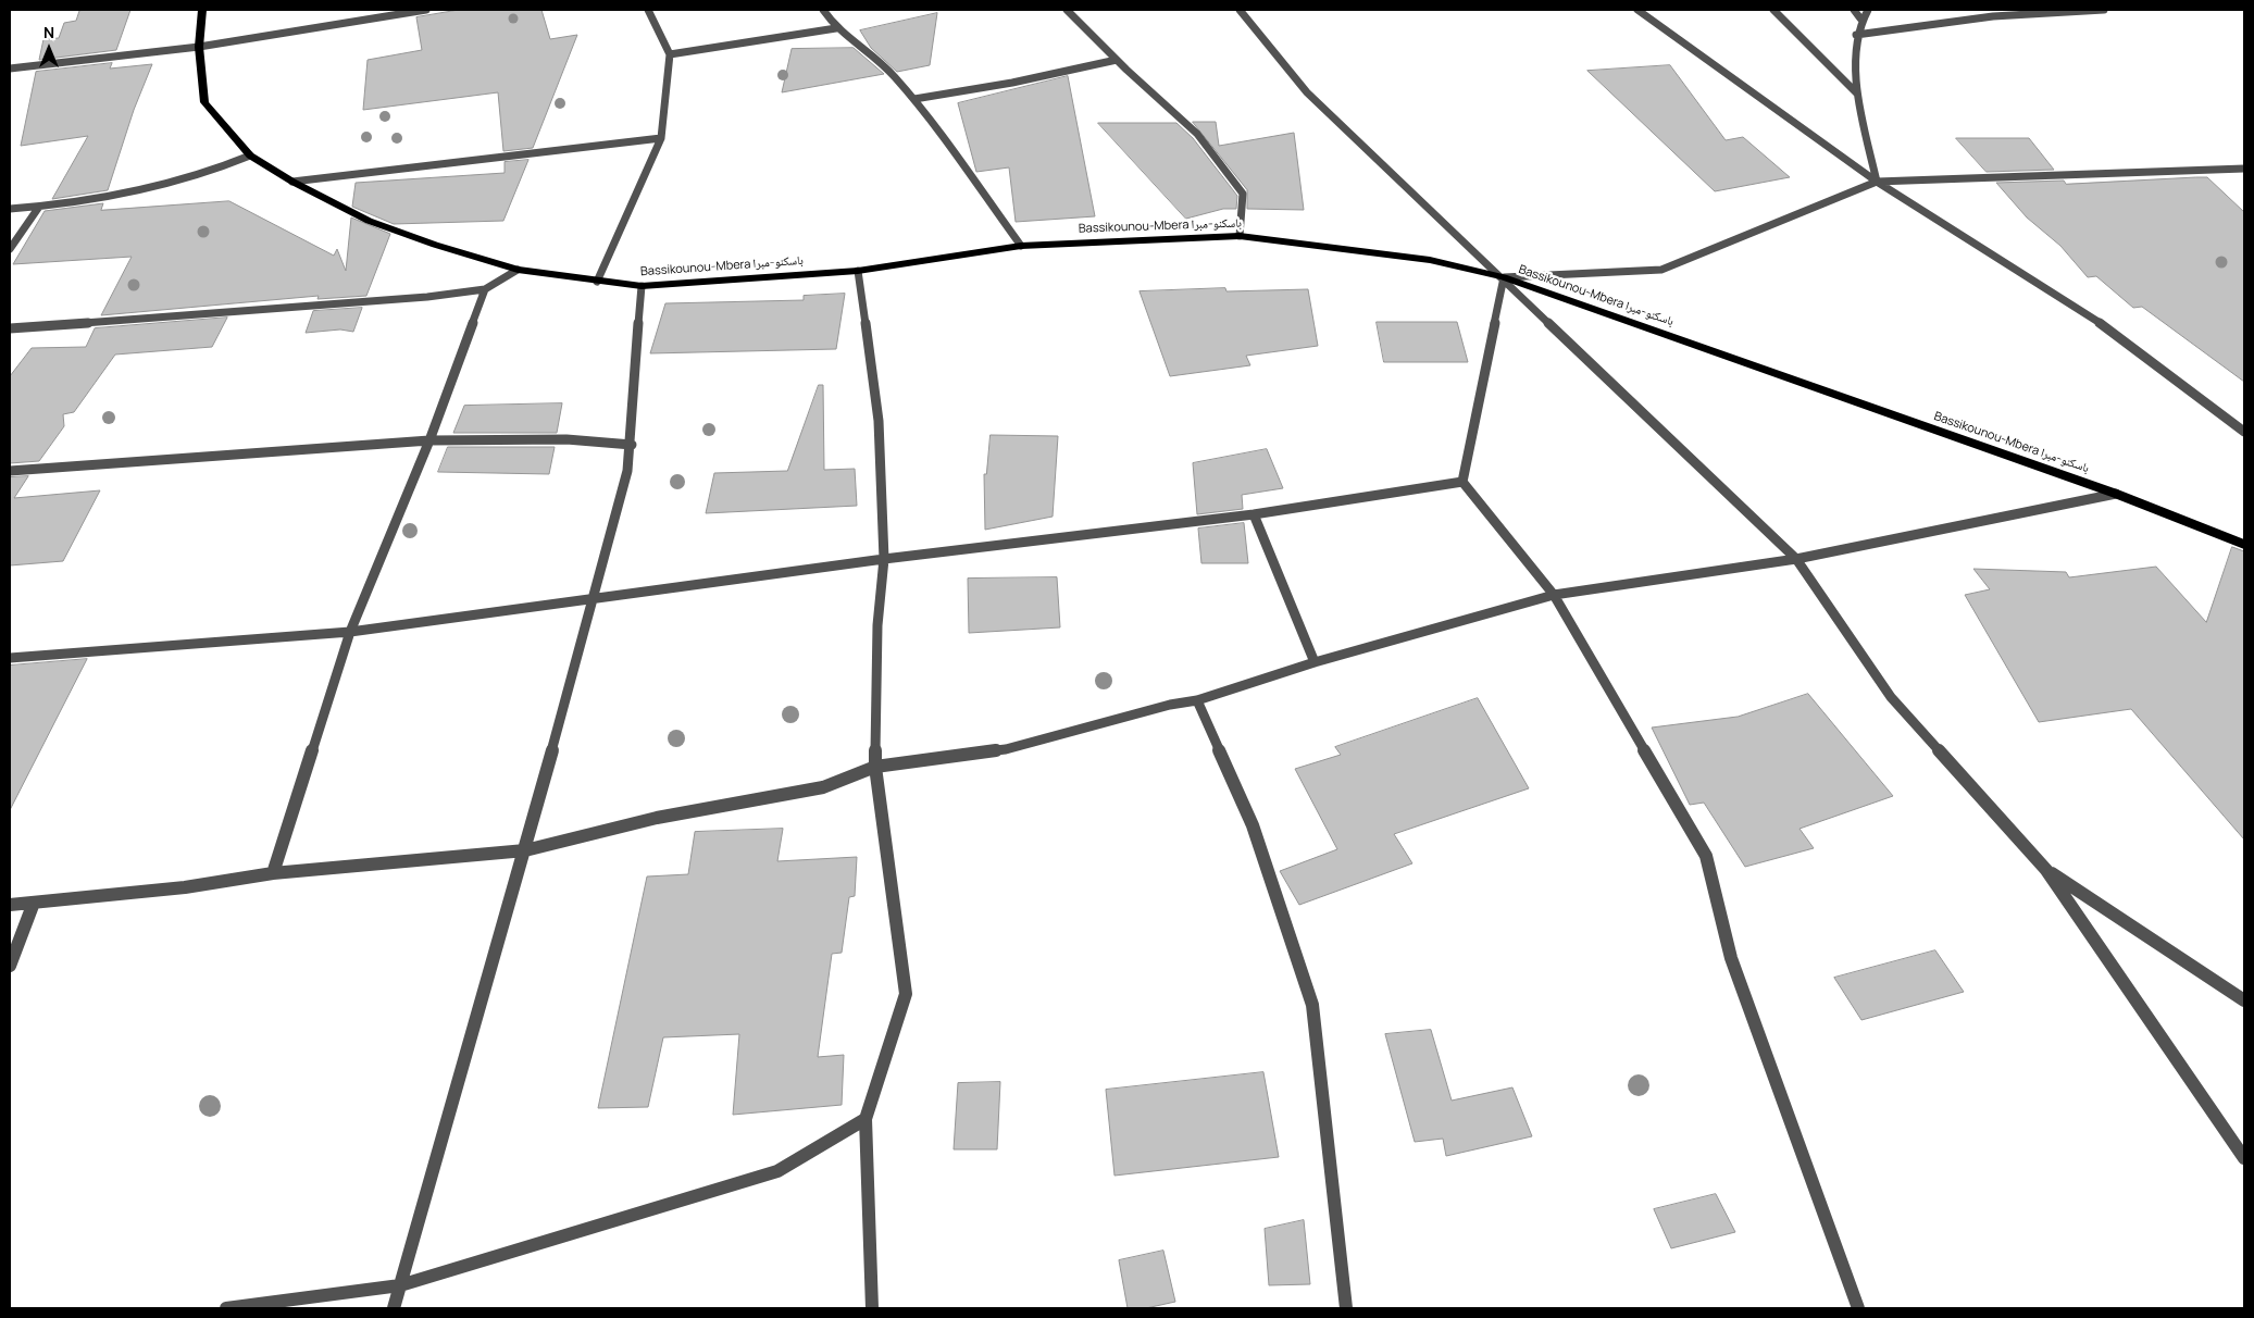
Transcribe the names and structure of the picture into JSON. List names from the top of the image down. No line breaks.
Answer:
{"streets":{"main road":["Bassikounou-Mbera باسكنو-مبرا"]},"north":"top"}
